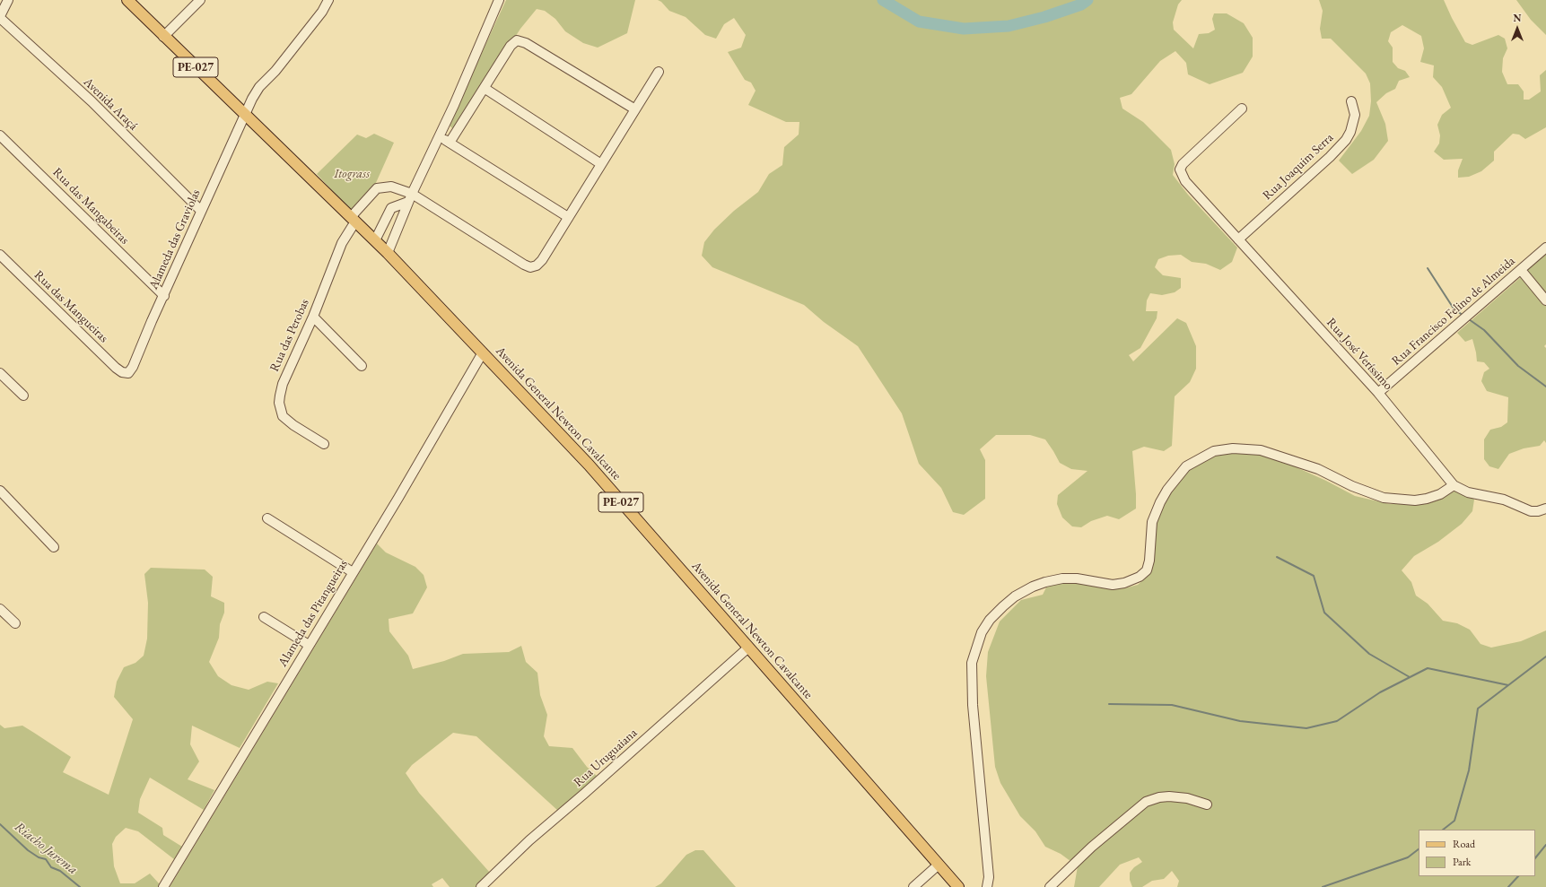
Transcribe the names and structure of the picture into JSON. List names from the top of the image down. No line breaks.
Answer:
{"streets":{"main road":["PE-027","Avenida General Newton Cavalcante"],"street":["Avenida Araçá","Rua Joaquim Serra","Rua das Mangabeiras","Alameda das Graviolas","Rua das Mangueiras","Rua Francisco Felino de Almeida","Rua das Perobas","Rua José Veríssimo","Alameda das Pitangueiras","Rua Uruguaiana"]},"crossings":[["PE-027","Alameda das Graviolas"],["PE-027","Avenida General Newton Cavalcante"],["Avenida Araçá","Alameda das Graviolas"],["Rua Joaquim Serra","Rua José Veríssimo"],["Rua das Mangabeiras","Alameda das Graviolas"],["Alameda das Graviolas","Rua das Mangueiras"],["Alameda das Graviolas","Avenida General Newton Cavalcante"],["Rua Francisco Felino de Almeida","Rua José Veríssimo"],["Rua das Perobas","Avenida General Newton Cavalcante"],["Avenida General Newton Cavalcante","Alameda das Pitangueiras"],["Avenida General Newton Cavalcante","Rua Uruguaiana"]],"water":["Riacho Jurema"],"parks":["Itograss"],"legend":["Road","Park"],"north":"top"}
